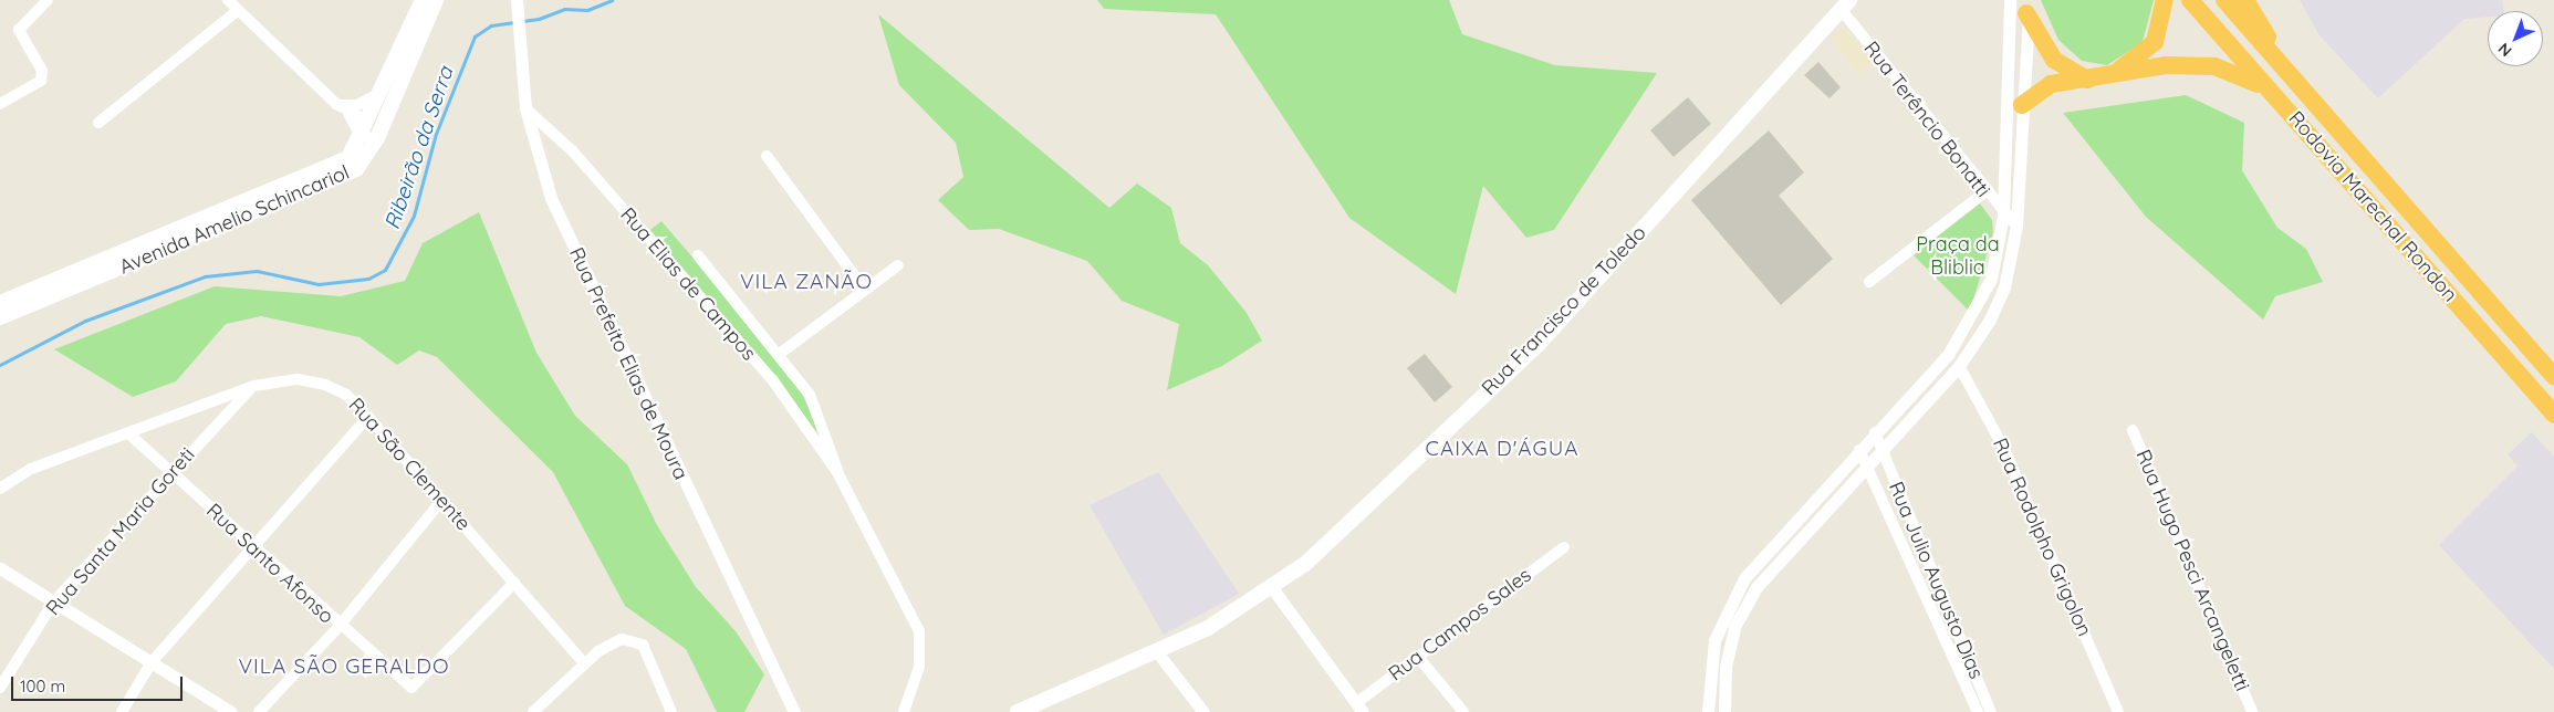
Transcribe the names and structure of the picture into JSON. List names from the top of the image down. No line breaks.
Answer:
{"streets":{"highway":["Rodovia Marechal Rondon"],"main road":["Avenida Amelio Schincariol","Rua Francisco de Toledo"],"street":["Rua Terêncio Bonatti","Rua Elias de Campos","Rua Prefeito Elias de Moura","Rua São Clemente","Rua Santa Maria Goreti","Rua Rodolpho Grigolon","Rua Santo Afonso","Rua Hugo Pesci Arcangeletti","Rua Julio Augusto Dias","Rua Campos Sales"]},"crossings":[["Rua Terêncio Bonatti","Rua Francisco de Toledo"],["Rua Elias de Campos","Rua Prefeito Elias de Moura"],["Rua São Clemente","Rua Santa Maria Goreti"],["Rua São Clemente","Rua Santo Afonso"],["Rua Santa Maria Goreti","Rua Santo Afonso"]],"districts":["VILA ZANÃO","CAIXA D'ÁGUA","VILA SÃO GERALDO"],"water":["Ribeirão da Serra"],"parks":["Praça da Bliblia"],"scale_bar":"100 m","north":"bottom left"}
